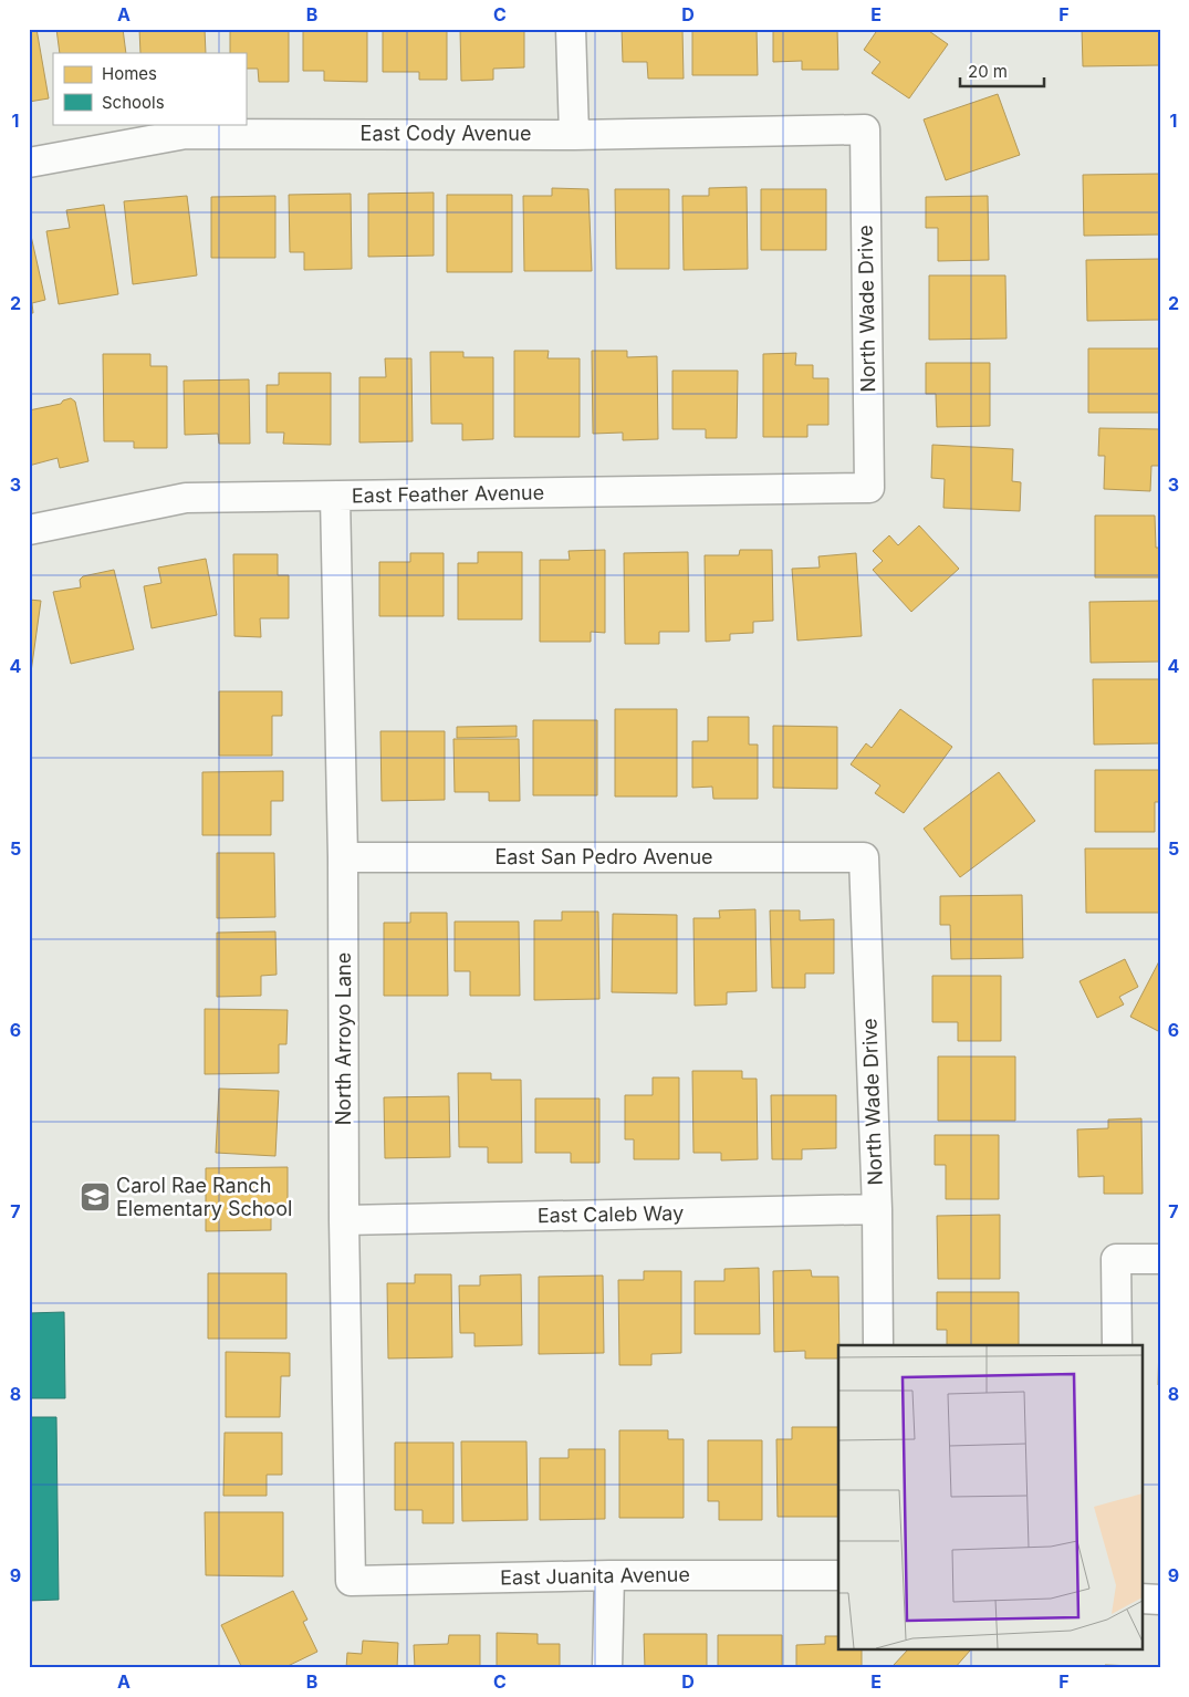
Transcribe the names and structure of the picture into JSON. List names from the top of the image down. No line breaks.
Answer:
{"streets":{"street":["East Cody Avenue","North Wade Drive","East Feather Avenue","East San Pedro Avenue","North Arroyo Lane","East Caleb Way","East Juanita Avenue"]},"crossings":[["East Cody Avenue","North Wade Drive"],["North Wade Drive","East Feather Avenue"],["North Wade Drive","East San Pedro Avenue"],["North Wade Drive","East Caleb Way"],["East Feather Avenue","North Arroyo Lane"],["East San Pedro Avenue","North Arroyo Lane"],["North Arroyo Lane","East Caleb Way"],["North Arroyo Lane","East Juanita Avenue"]],"places":{"school or university":["Carol Rae Ranch Elementary School"]},"legend":["Homes","Schools"],"scale_bar":"20 m","grid":{"columns":["A","B","C","D","E","F"],"rows":["1","2","3","4","5","6","7","8","9"]}}
